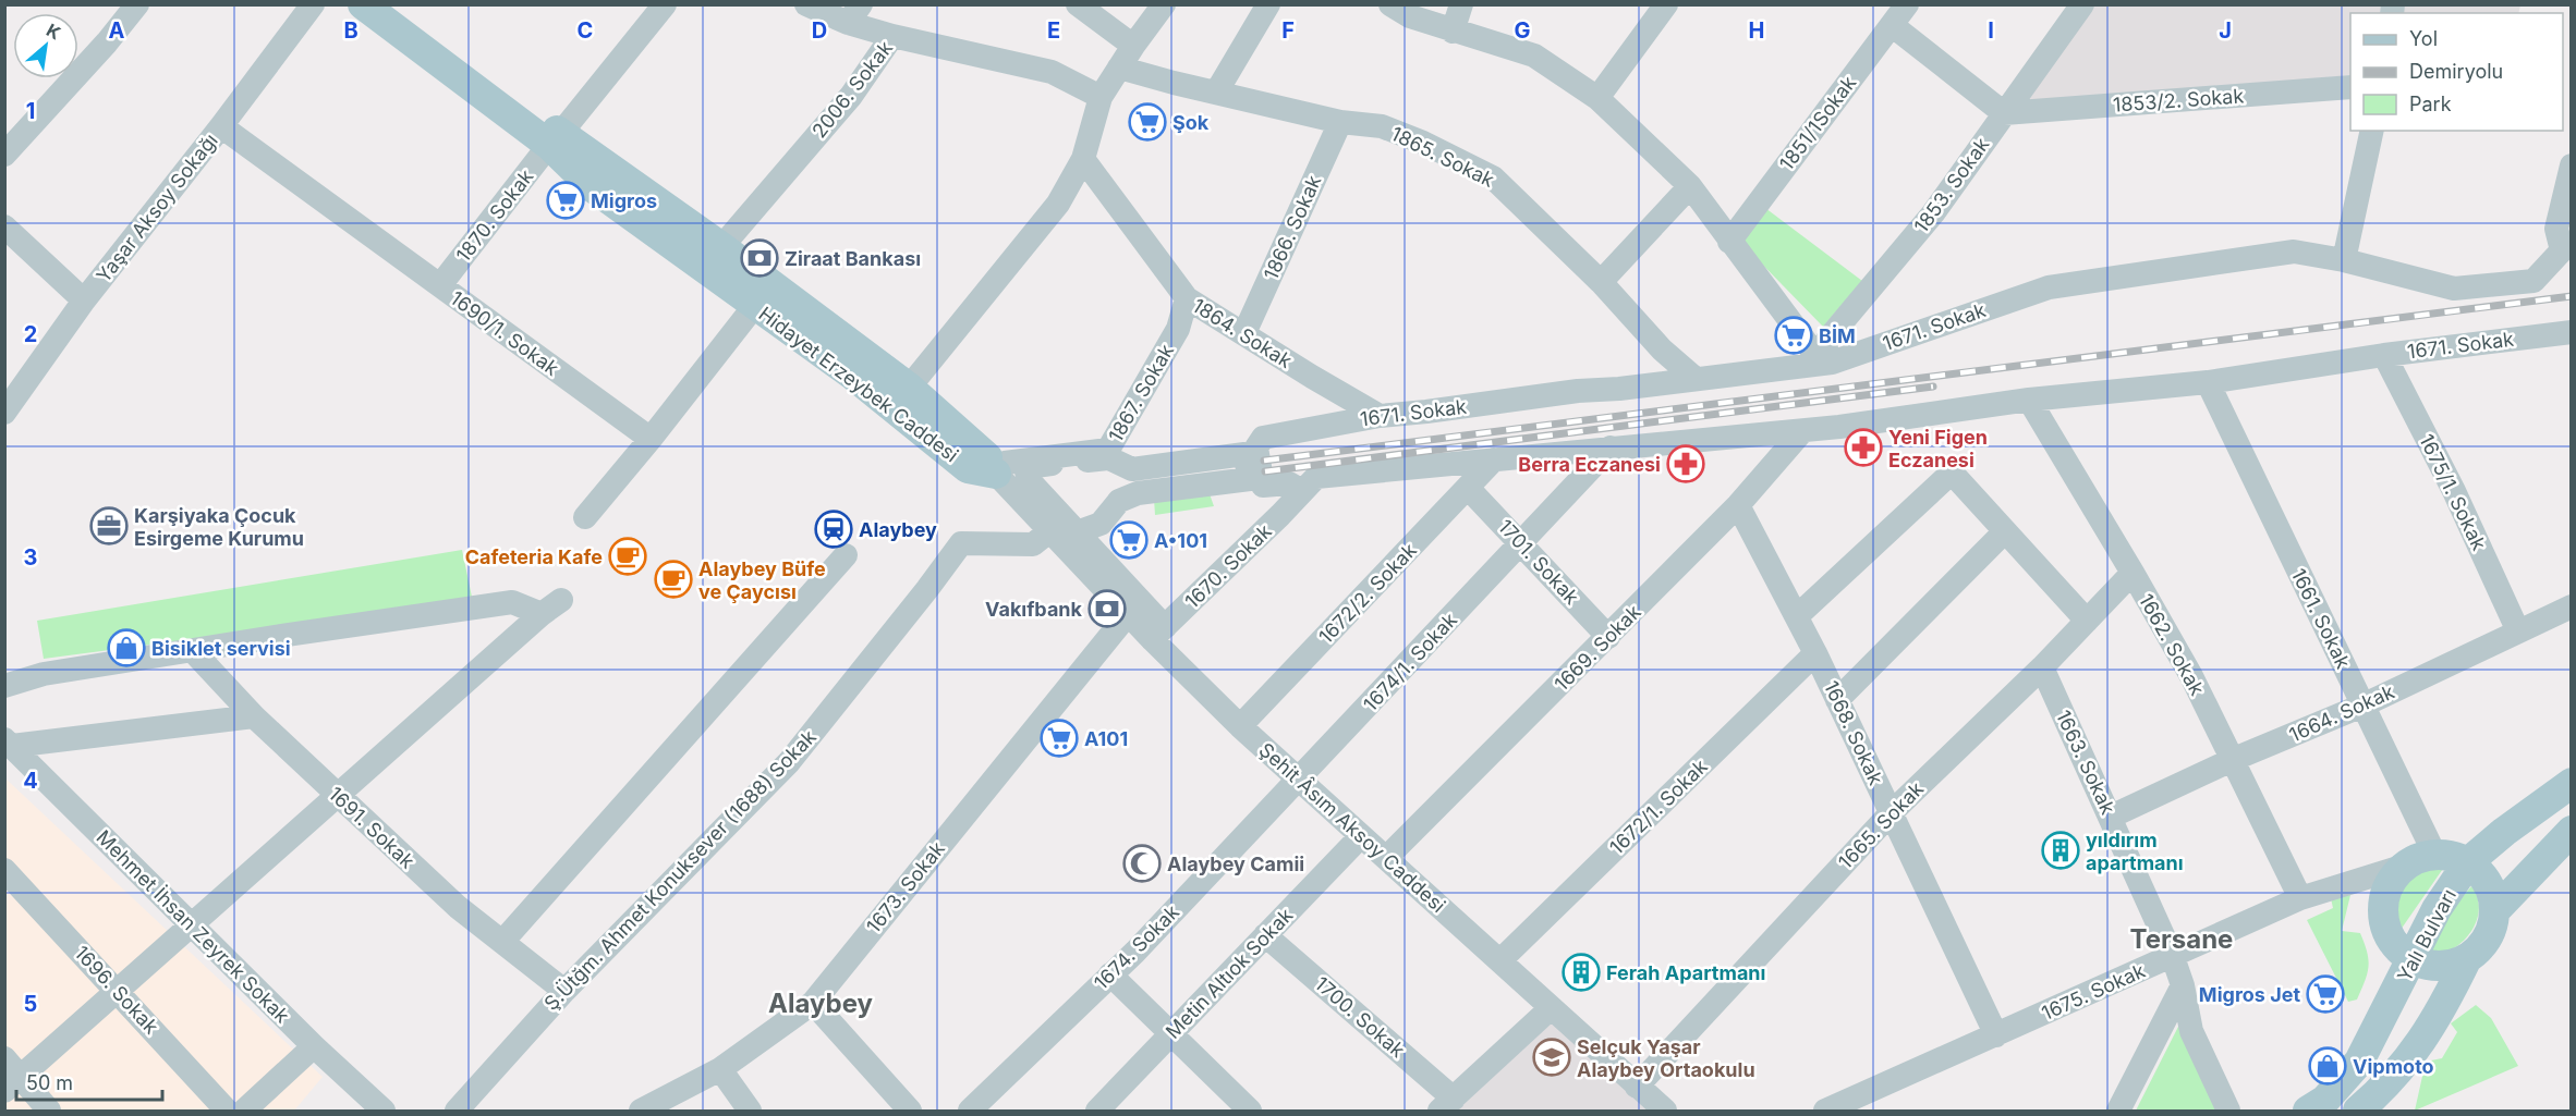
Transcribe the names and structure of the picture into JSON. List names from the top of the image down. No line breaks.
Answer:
{"streets":{"main road":["Hidayet Erzeybek Caddesi","Yalı Bulvarı"],"street":["2006. Sokak","1853/2. Sokak","1851/1Sokak","1865. Sokak","1853. Sokak","Yaşar Aksoy Sokağı","1870. Sokak","1866. Sokak","1671. Sokak","1690/1. Sokak","1864. Sokak","1867. Sokak","1675/1. Sokak","1701. Sokak","1670. Sokak","1672/2. Sokak","1661. Sokak","1662. Sokak","1669. Sokak","1674/1. Sokak","1664. Sokak","1668. Sokak","1663. Sokak","1672/1. Sokak","1665. Sokak","1691. Sokak","Şehit Âsım Aksoy Caddesi","Ş.Ütğm. Ahmet Konuksever (1688) Sokak","1673. Sokak","Mehmet İhsan Zeyrek Sokak","1674. Sokak","Metin Altıok Sokak","1696. Sokak","1675. Sokak","1700. Sokak"]},"crossings":[["2006. Sokak","Hidayet Erzeybek Caddesi"],["1853/2. Sokak","1853. Sokak"],["1865. Sokak","1866. Sokak"],["1865. Sokak","1671. Sokak"],["1853. Sokak","1671. Sokak"],["Yaşar Aksoy Sokağı","1690/1. Sokak"],["1870. Sokak","1690/1. Sokak"],["1870. Sokak","Hidayet Erzeybek Caddesi"],["1866. Sokak","1864. Sokak"],["1671. Sokak","1864. Sokak"],["1671. Sokak","1675/1. Sokak"],["1671. Sokak","1670. Sokak"],["1671. Sokak","1672/2. Sokak"],["1671. Sokak","1661. Sokak"],["1671. Sokak","1662. Sokak"],["1671. Sokak","1669. Sokak"],["1671. Sokak","1674/1. Sokak"],["1864. Sokak","1867. Sokak"],["Hidayet Erzeybek Caddesi","1867. Sokak"],["Hidayet Erzeybek Caddesi","Şehit Âsım Aksoy Caddesi"],["1867. Sokak","Şehit Âsım Aksoy Caddesi"],["1675/1. Sokak","1664. Sokak"],["1701. Sokak","1672/2. Sokak"],["1701. Sokak","1669. Sokak"],["1701. Sokak","1674/1. Sokak"],["1670. Sokak","Şehit Âsım Aksoy Caddesi"],["1672/2. Sokak","Şehit Âsım Aksoy Caddesi"],["1661. Sokak","1664. Sokak"],["1662. Sokak","1664. Sokak"],["1662. Sokak","1665. Sokak"],["1662. Sokak","1675. Sokak"],["1669. Sokak","1668. Sokak"],["1669. Sokak","Şehit Âsım Aksoy Caddesi"],["1674/1. Sokak","Şehit Âsım Aksoy Caddesi"],["1674/1. Sokak","1674. Sokak"],["1664. Sokak","1663. Sokak"],["1668. Sokak","1672/1. Sokak"],["1668. Sokak","1665. Sokak"],["1668. Sokak","1675. Sokak"],["1663. Sokak","1665. Sokak"],["1663. Sokak","1675. Sokak"],["1672/1. Sokak","Şehit Âsım Aksoy Caddesi"],["1665. Sokak","Şehit Âsım Aksoy Caddesi"],["1691. Sokak","Ş.Ütğm. Ahmet Konuksever (1688) Sokak"],["Şehit Âsım Aksoy Caddesi","Ş.Ütğm. Ahmet Konuksever (1688) Sokak"],["Şehit Âsım Aksoy Caddesi","1673. Sokak"],["Şehit Âsım Aksoy Caddesi","1674. Sokak"],["Şehit Âsım Aksoy Caddesi","Metin Altıok Sokak"],["Metin Altıok Sokak","1700. Sokak"]],"districts":["Tersane","Alaybey"],"places":{"supermarket":["Şok","Migros","BİM","A•101","A101","Migros Jet"],"bank":["Ziraat Bankası","Vakıfbank"],"pharmacy":["Yeni Figen Eczanesi","Berra Eczanesi"],"office":["Karşiyaka Çocuk Esirgeme Kurumu"],"station":["Alaybey"],"cafe":["Cafeteria Kafe","Alaybey Büfe ve Çaycısı"],"shop":["Bisiklet servisi","Vipmoto"],"building":["yıldırım apartmanı","Ferah Apartmanı"],"mosque":["Alaybey Camii"],"school or university":["Selçuk Yaşar Alaybey Ortaokulu"]},"legend":["Yol","Demiryolu","Park"],"scale_bar":"50 m","north":"top right","grid":{"columns":["A","B","C","D","E","F","G","H","I","J"],"rows":["1","2","3","4","5"]}}
